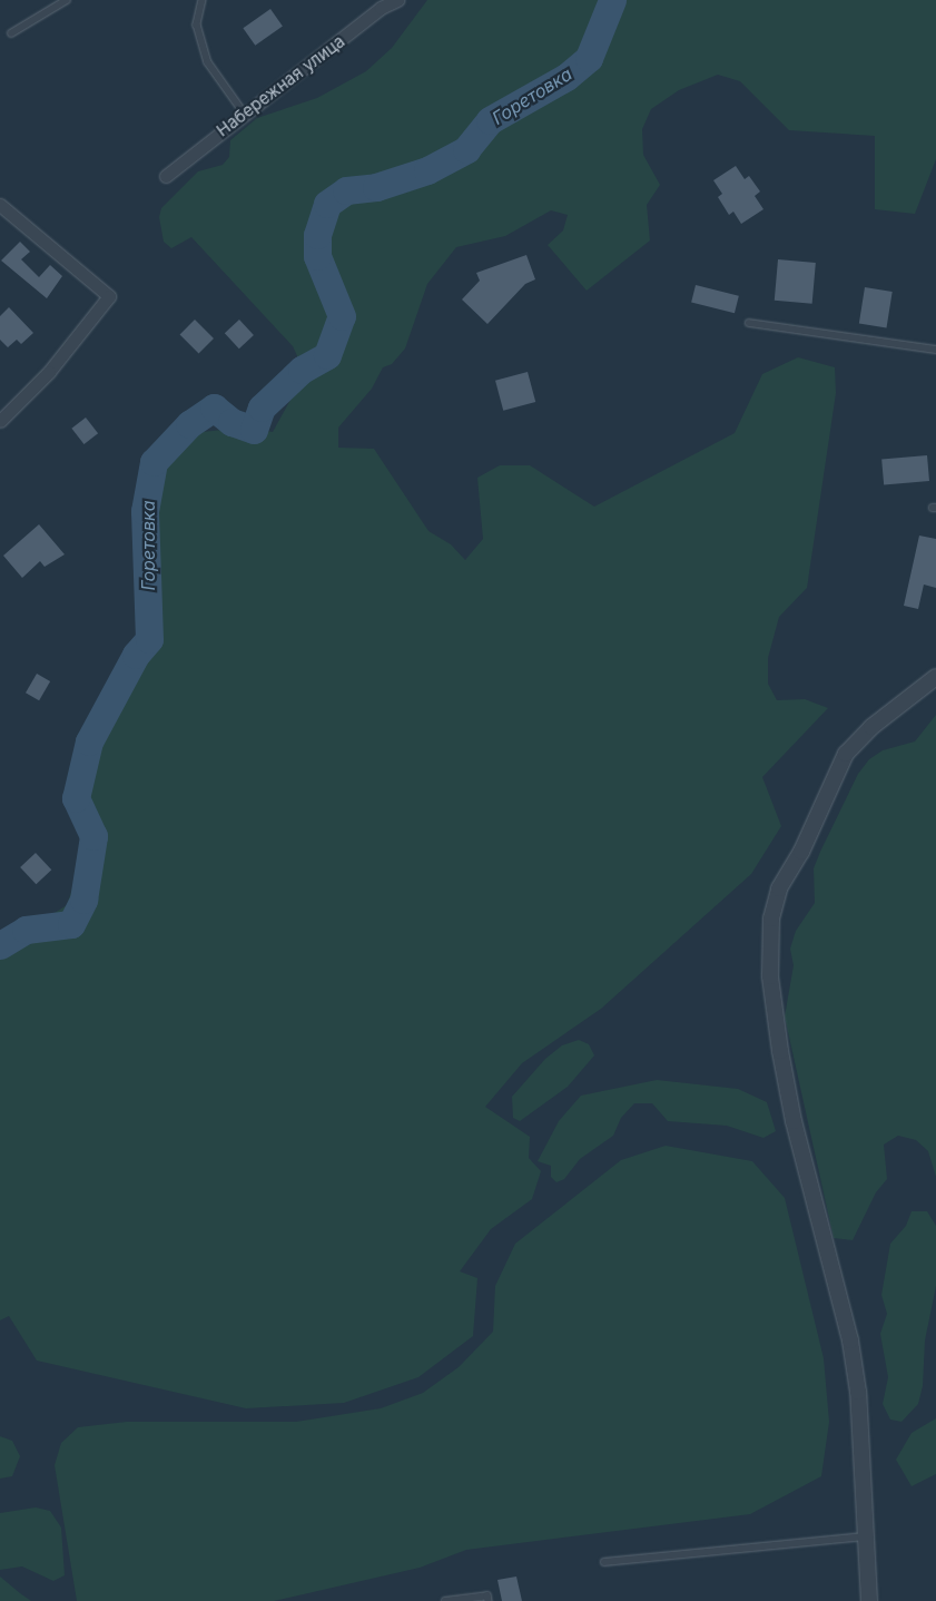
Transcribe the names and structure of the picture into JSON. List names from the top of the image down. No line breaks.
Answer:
{"streets":{"street":["Набережная улица"]},"water":["Горетовка"]}
